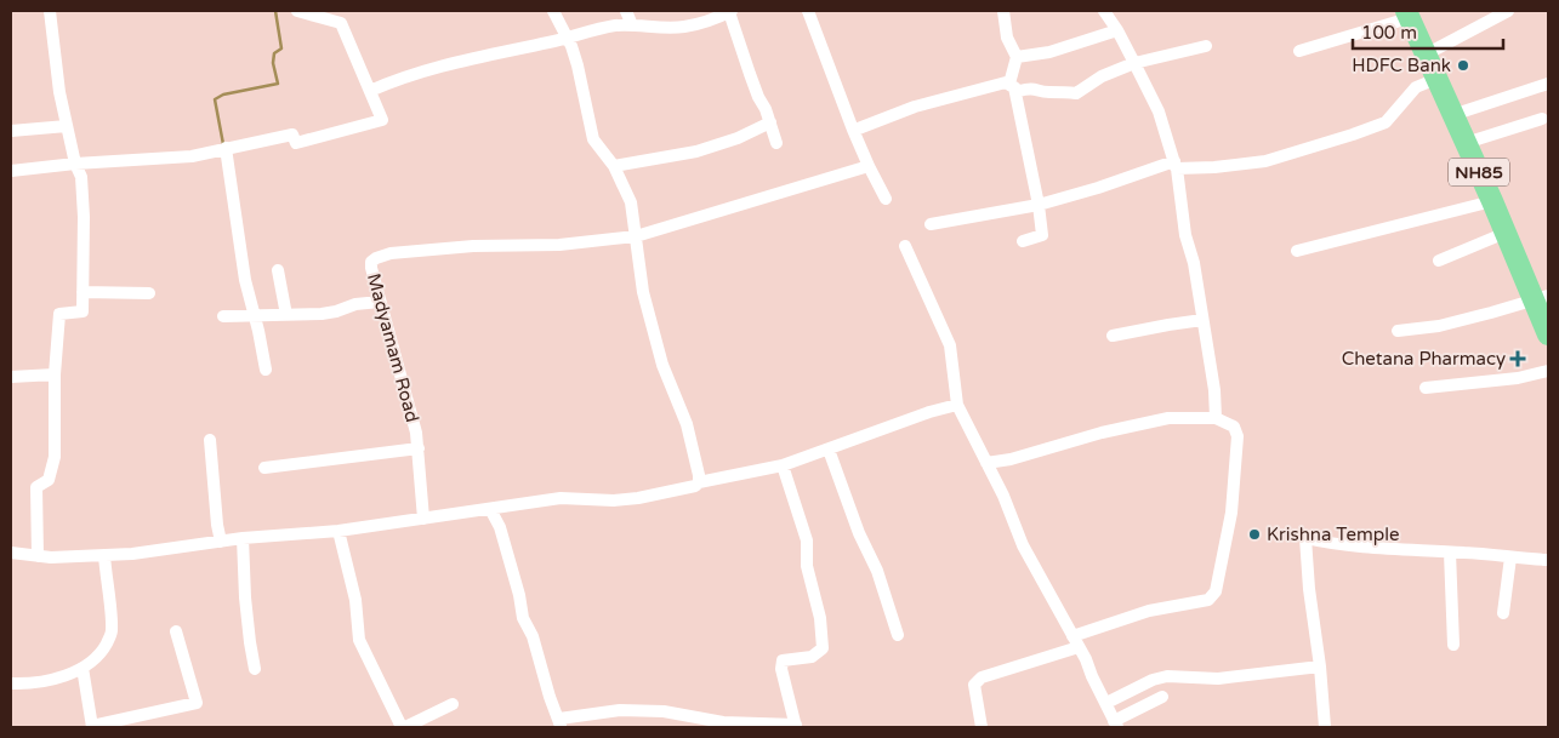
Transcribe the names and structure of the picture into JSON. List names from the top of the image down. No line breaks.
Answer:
{"streets":{"highway":["NH85"],"street":["Madyamam Road"]},"places":{"other":["HDFC Bank","Krishna Temple"],"health":["Chetana Pharmacy"]},"scale_bar":"100 m"}
